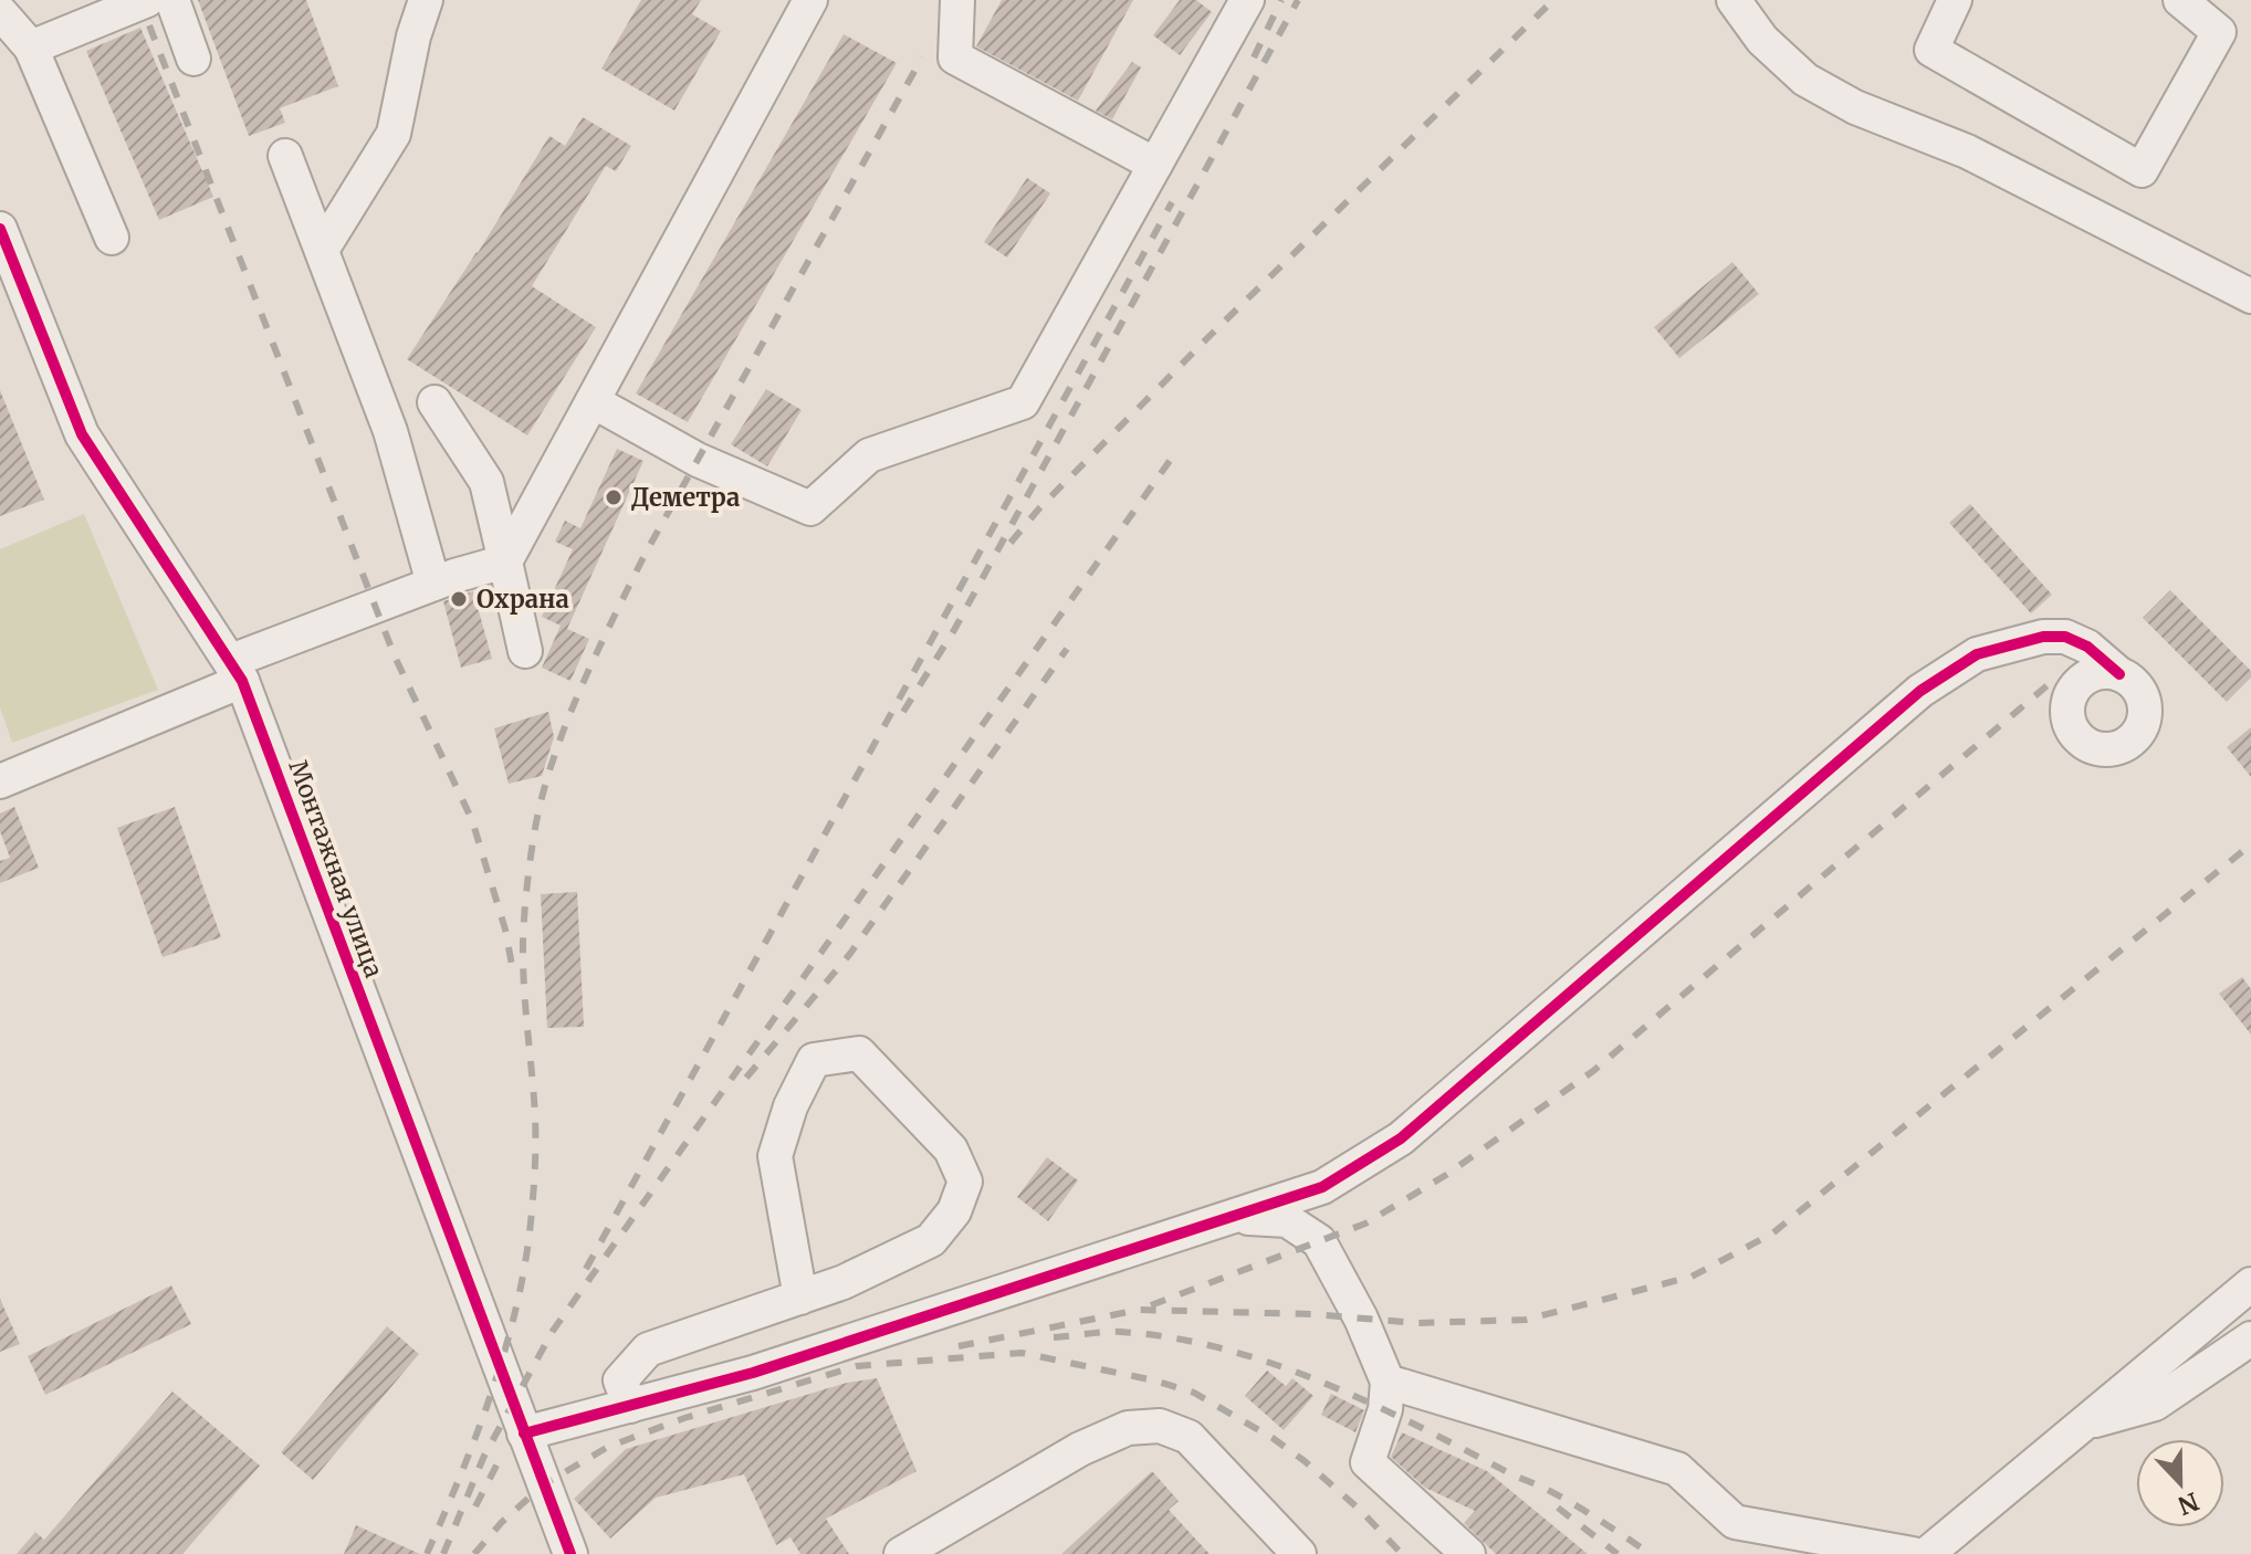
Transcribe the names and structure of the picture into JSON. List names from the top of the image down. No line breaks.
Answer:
{"streets":{"street":["Монтажная улица"]},"places":["Деметра","Охрана"],"north":"bottom"}
